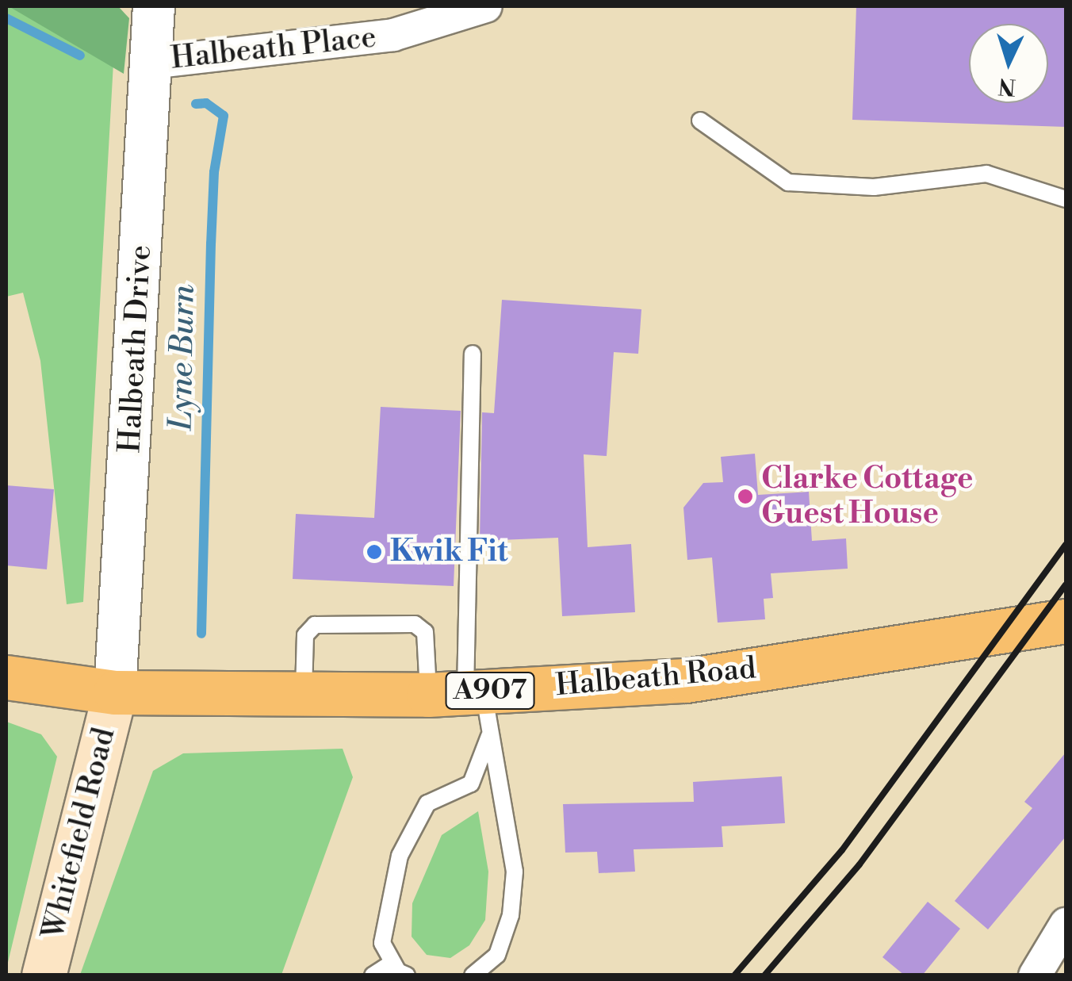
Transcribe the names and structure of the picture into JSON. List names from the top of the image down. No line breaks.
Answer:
{"streets":{"main road":["Halbeath Road","A907","Whitefield Road"],"street":["Halbeath Place","Halbeath Drive"]},"crossings":[["Halbeath Place","Halbeath Drive"],["Halbeath Drive","Halbeath Road"],["Halbeath Drive","Whitefield Road"],["Halbeath Road","Whitefield Road"]],"water":["Lyne Burn"],"places":["Clarke Cottage Guest House","Kwik Fit"],"north":"bottom"}
